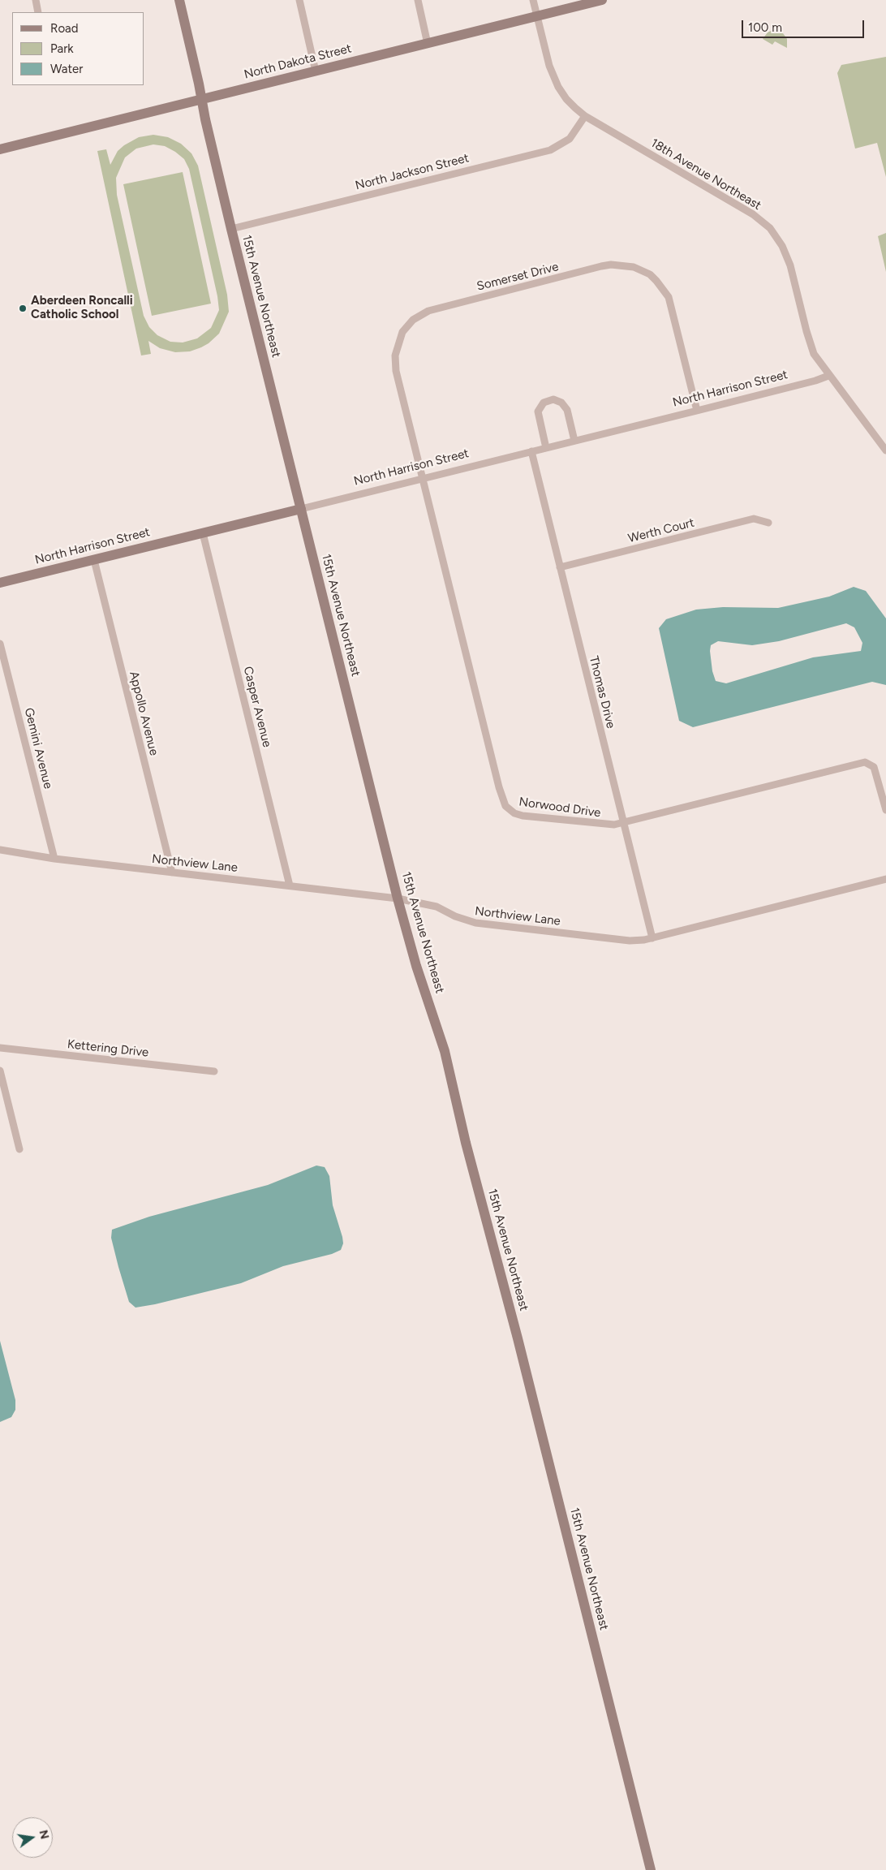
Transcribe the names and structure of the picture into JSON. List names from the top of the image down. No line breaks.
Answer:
{"streets":{"street":["North Dakota Street","North Jackson Street","18th Avenue Northeast","Somerset Drive","15th Avenue Northeast","North Harrison Street","Werth Court","Thomas Drive","Casper Avenue","Appollo Avenue","Gemini Avenue","Norwood Drive","Northview Lane","Kettering Drive"]},"crossings":[["North Dakota Street","18th Avenue Northeast"],["North Dakota Street","15th Avenue Northeast"],["North Jackson Street","18th Avenue Northeast"],["North Jackson Street","15th Avenue Northeast"],["18th Avenue Northeast","North Harrison Street"],["Somerset Drive","North Harrison Street"],["Somerset Drive","Norwood Drive"],["15th Avenue Northeast","North Harrison Street"],["15th Avenue Northeast","Northview Lane"],["North Harrison Street","Thomas Drive"],["North Harrison Street","Casper Avenue"],["North Harrison Street","Appollo Avenue"],["North Harrison Street","Norwood Drive"],["Werth Court","Thomas Drive"],["Thomas Drive","Norwood Drive"],["Thomas Drive","Northview Lane"],["Casper Avenue","Northview Lane"],["Appollo Avenue","Northview Lane"],["Gemini Avenue","Northview Lane"]],"places":["Aberdeen Roncalli Catholic School"],"legend":["Road","Park","Water"],"scale_bar":"100 m","north":"right"}
